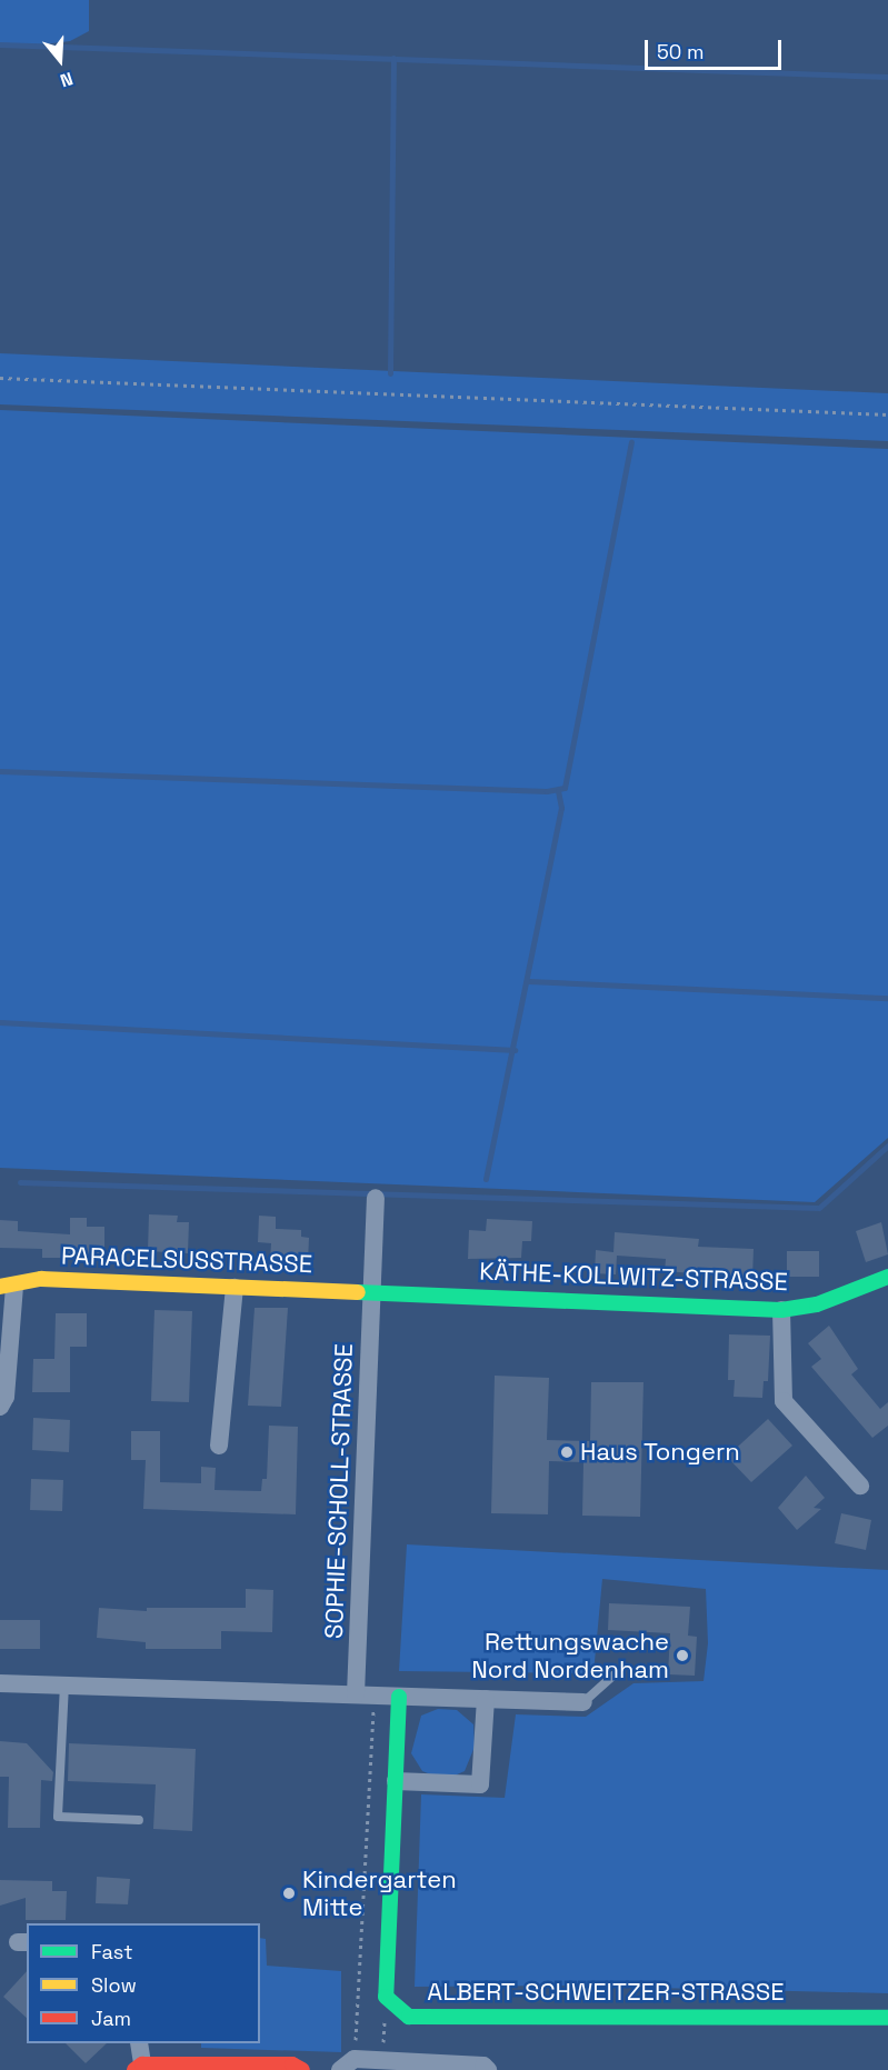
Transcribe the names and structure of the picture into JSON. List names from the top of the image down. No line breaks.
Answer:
{"streets":{"street":["PARACELSUSSTRASSE","KÄTHE-KOLLWITZ-STRASSE","SOPHIE-SCHOLL-STRASSE","ALBERT-SCHWEITZER-STRASSE"]},"crossings":[["PARACELSUSSTRASSE","KÄTHE-KOLLWITZ-STRASSE"],["PARACELSUSSTRASSE","SOPHIE-SCHOLL-STRASSE"],["KÄTHE-KOLLWITZ-STRASSE","SOPHIE-SCHOLL-STRASSE"]],"places":["Haus Tongern","Rettungswache Nord Nordenham","Kindergarten Mitte"],"legend":["Fast","Slow","Jam"],"scale_bar":"50 m","north":"bottom"}
